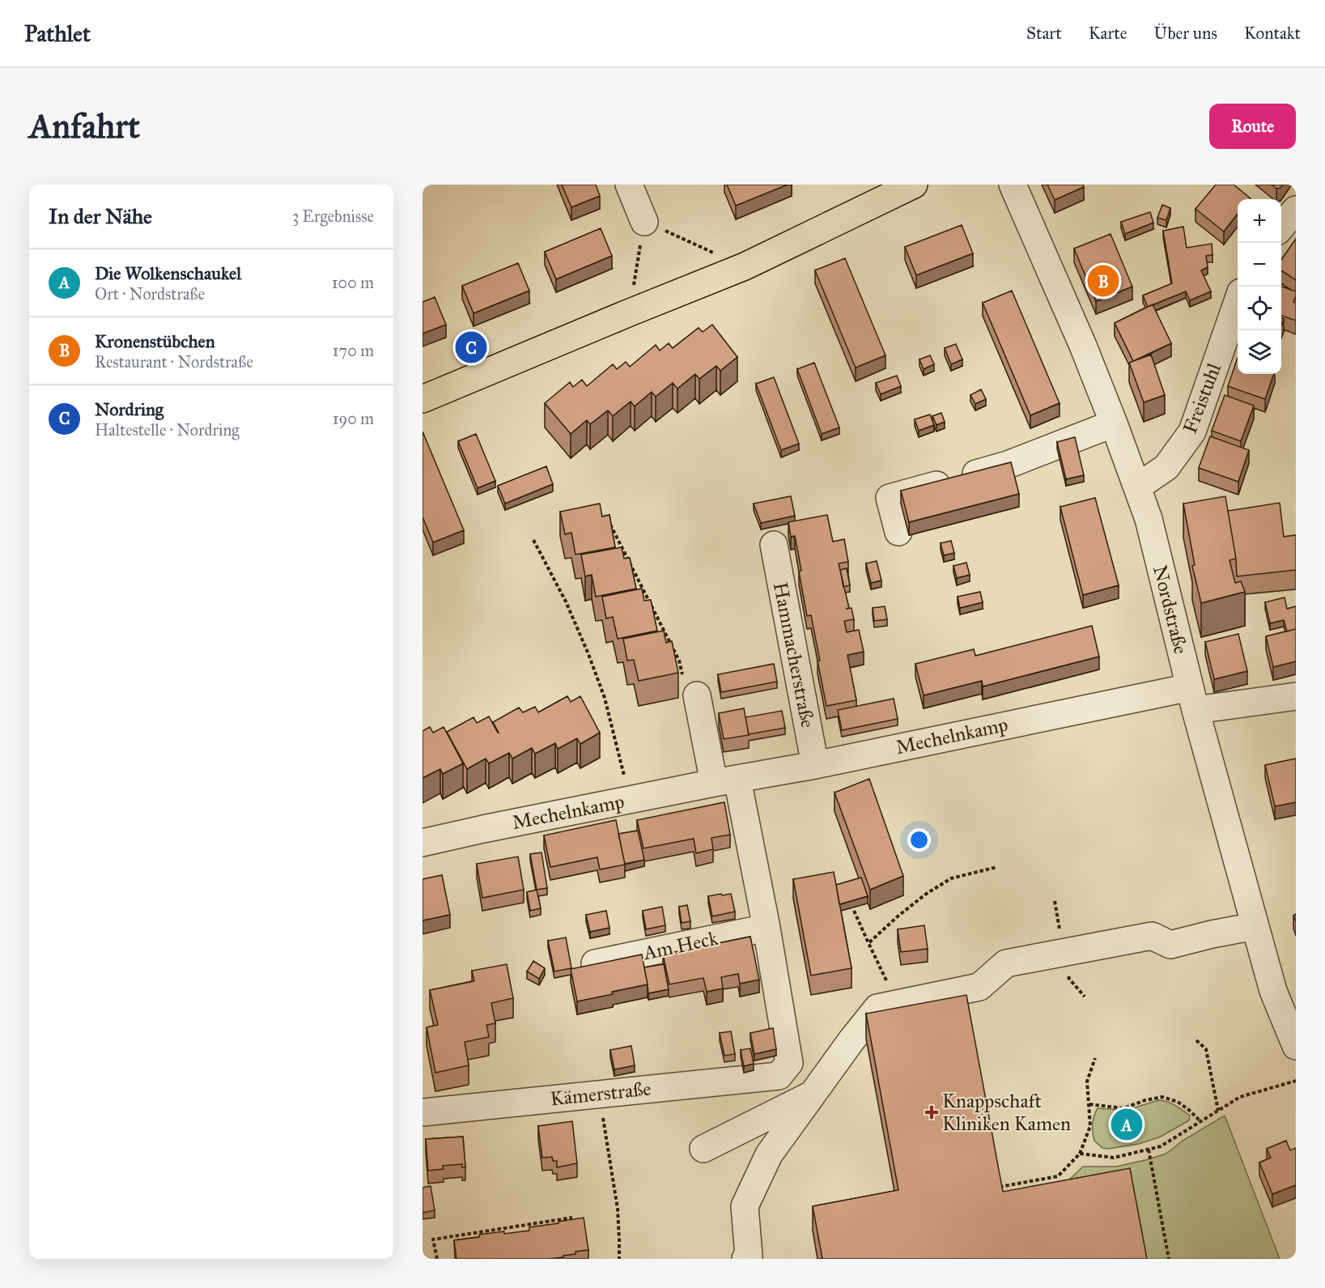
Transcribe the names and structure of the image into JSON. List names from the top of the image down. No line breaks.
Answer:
{"streets":{"street":["Freistuhl","Nordstraße","Hammacherstraße","Mechelnkamp","Am Heck","Kämerstraße"]},"crossings":[["Freistuhl","Nordstraße"],["Nordstraße","Mechelnkamp"],["Hammacherstraße","Mechelnkamp"],["Am Heck","Kämerstraße"]],"places":{"health":["Knappschaft Kliniken Kamen"]},"page":{"header":"Pathlet","nav":["Start","Karte","Über uns","Kontakt"],"buttons":"Route","title":"Anfahrt","heading":["In der Nähe","3 Ergebnisse"],"map_buttons":["+","−"],"list":[{"mark":"A","name":"Die Wolkenschaukel","note":"Ort · Nordstraße","value":"100 m"},{"mark":"B","name":"Kronenstübchen","note":"Restaurant · Nordstraße","value":"170 m"},{"mark":"C","name":"Nordring","note":"Haltestelle · Nordring","value":"190 m"}],"pins":["B","C","A"]}}
